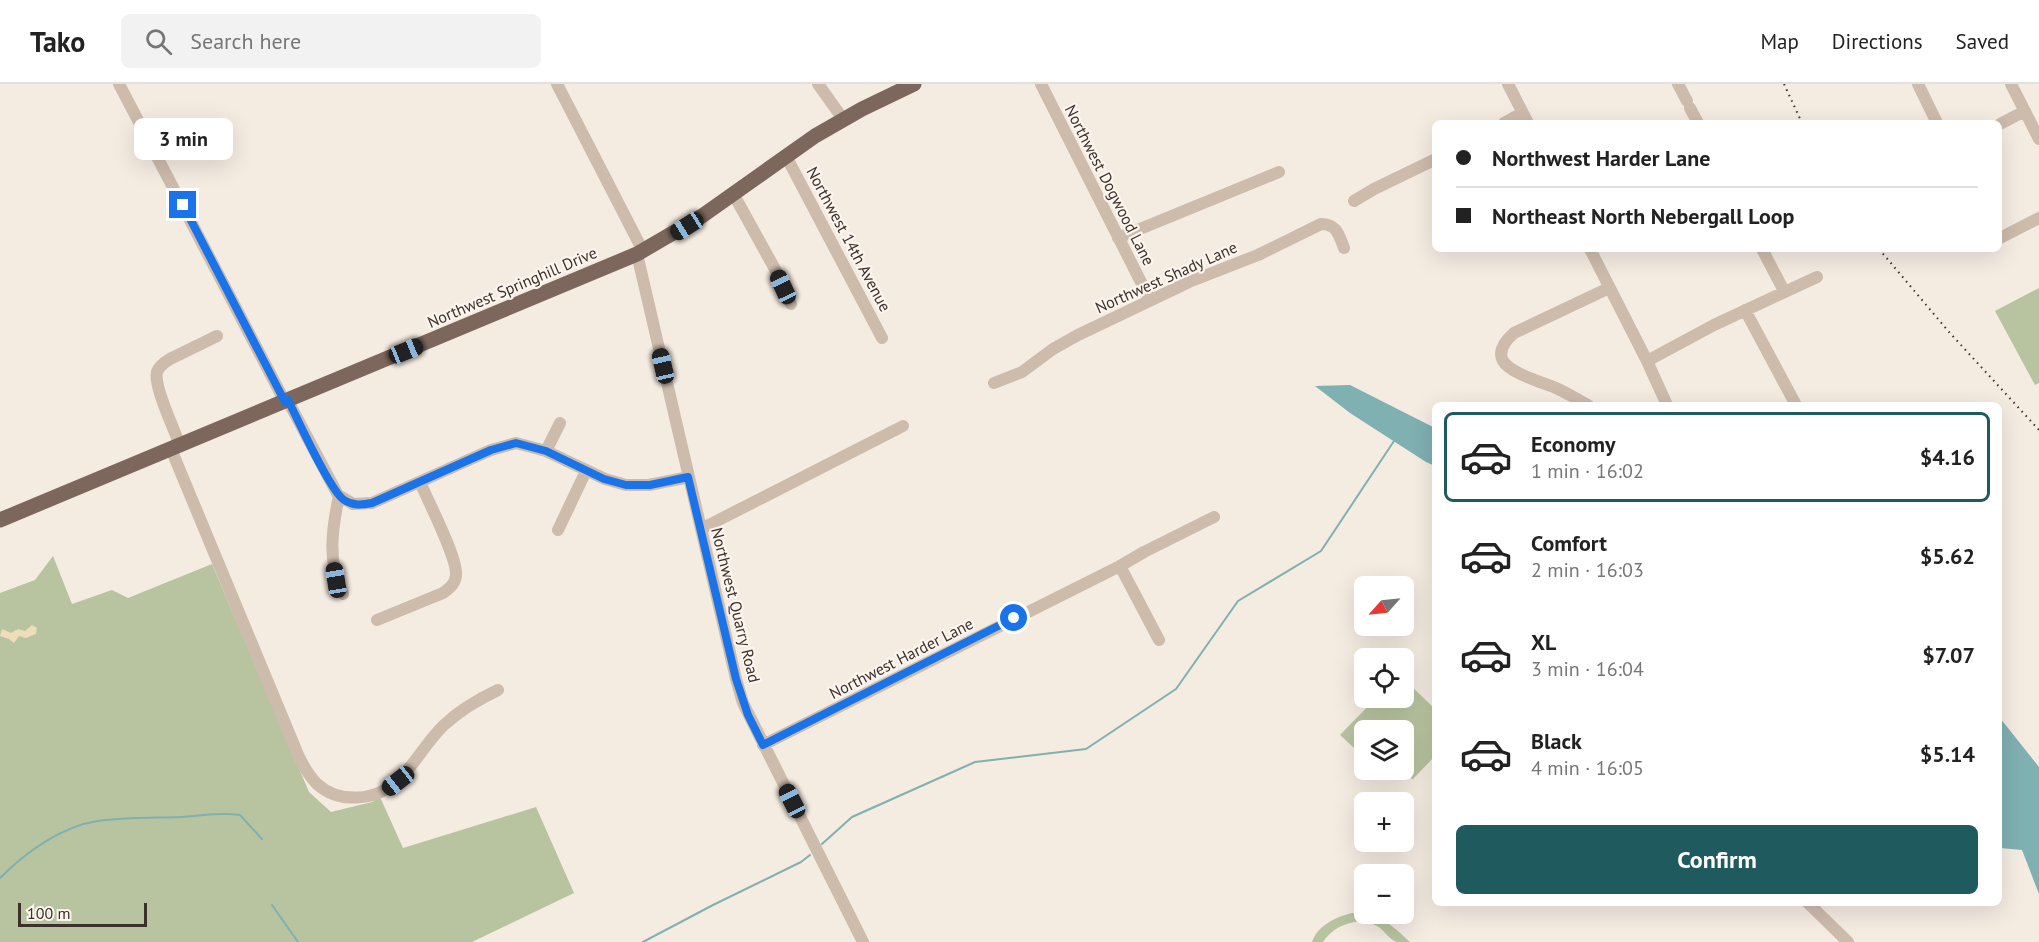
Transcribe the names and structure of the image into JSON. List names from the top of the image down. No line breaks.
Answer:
{"streets":{"main road":["Northwest Springhill Drive"],"street":["Northwest Dogwood Lane","Northwest 14th Avenue","Northwest Shady Lane","Northwest Quarry Road","Northwest Harder Lane"]},"crossings":[["Northwest Dogwood Lane","Northwest Shady Lane"],["Northwest 14th Avenue","Northwest Springhill Drive"],["Northwest Springhill Drive","Northwest Quarry Road"],["Northwest Quarry Road","Northwest Harder Lane"]],"scale_bar":"100 m","north":"bottom left","page":{"header":"Tako","search":"Search here","nav":["Map","Directions","Saved"],"bubble":"3 min","banner":["Northwest Harder Lane","Northeast North Nebergall Loop"],"list":[{"name":"Economy","note":"1 min · 16:02","value":"$4.16"},{"name":"Comfort","note":"2 min · 16:03","value":"$5.62"},{"name":"XL","note":"3 min · 16:04","value":"$7.07"},{"name":"Black","note":"4 min · 16:05","value":"$5.14"}],"map_buttons":["+","−"],"buttons":"Confirm","scale":"100 m"}}
